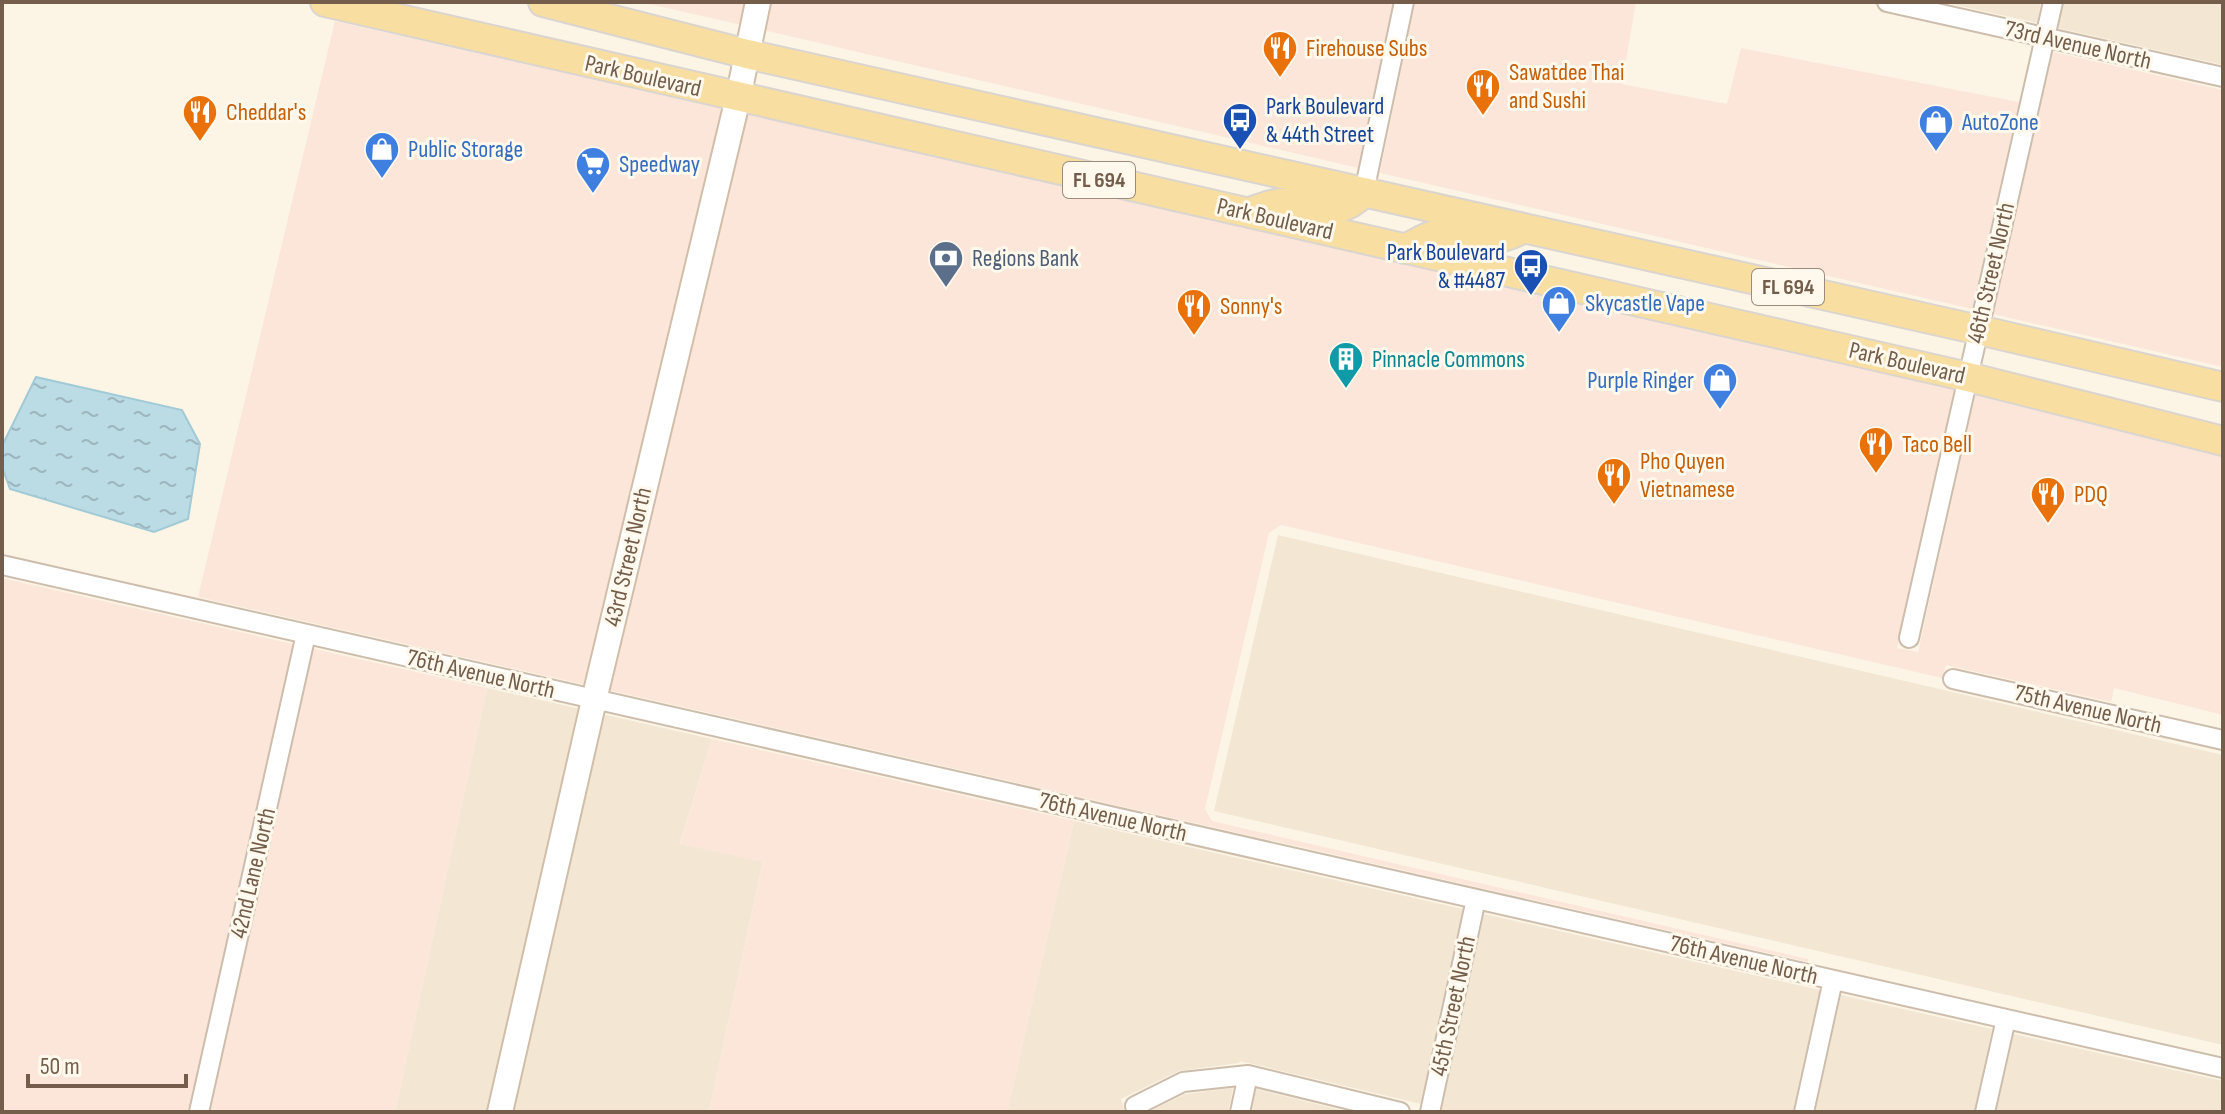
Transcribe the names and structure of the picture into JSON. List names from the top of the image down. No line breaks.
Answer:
{"streets":{"main road":["Park Boulevard","FL 694"],"street":["73rd Avenue North","46th Street North","43rd Street North","76th Avenue North","75th Avenue North","42nd Lane North","45th Street North"]},"crossings":[["73rd Avenue North","46th Street North"],["Park Boulevard","46th Street North"],["Park Boulevard","43rd Street North"],["43rd Street North","76th Avenue North"],["76th Avenue North","42nd Lane North"],["76th Avenue North","45th Street North"]],"places":{"restaurant":["Firehouse Subs","Sawatdee Thai and Sushi","Cheddar's","Sonny's","Taco Bell","Pho Quyen Vietnamese","PDQ"],"bus stop":["Park Boulevard & 44th Street","Park Boulevard & #4487"],"shop":["AutoZone","Public Storage","Skycastle Vape","Purple Ringer"],"supermarket":["Speedway"],"bank":["Regions Bank"],"building":["Pinnacle Commons"]},"scale_bar":"50 m"}
